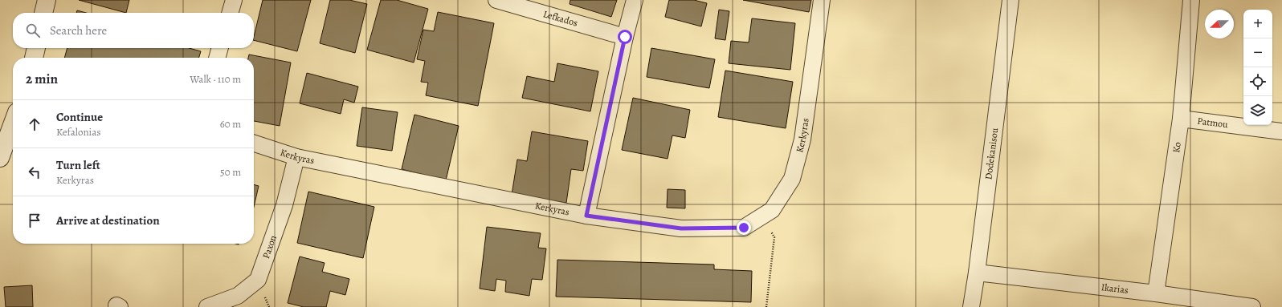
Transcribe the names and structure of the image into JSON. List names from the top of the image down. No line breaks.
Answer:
{"streets":{"street":["Lefkados","Patmou","Kerkyras","Ko","Dodekanisou","Paxon","Ikarias"]},"crossings":[["Patmou","Ko"],["Kerkyras","Paxon"],["Ko","Ikarias"],["Dodekanisou","Ikarias"]],"north":"left","page":{"map_buttons":["+","−"],"search":"Search here","heading":["2 min","Walk · 110 m"],"list":[["Continue","Kefalonias","60 m"],["Turn left","Kerkyras","50 m"],"Arrive at destination"]}}
